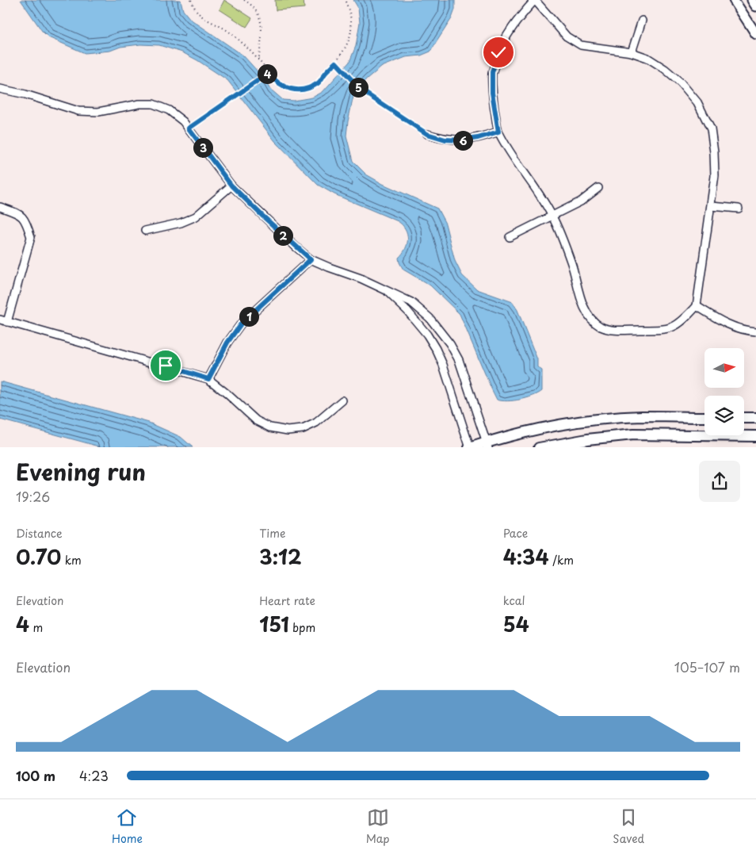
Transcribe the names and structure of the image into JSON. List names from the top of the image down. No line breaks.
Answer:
{"north":"right","page":{"pins":["4","5","6","3","2","1"],"heading":["Evening run","19:26"],"stats":[["Distance","0.70 km"],["Time","3:12"],["Pace","4:34 /km"],["Elevation","4 m"],["Heart rate","151 bpm"],["kcal","54"]],"chart":["Elevation","105–107 m"],"list":[{"name":"100 m","note":"4:23"}],"tabs":["Home","Map","Saved"]}}
